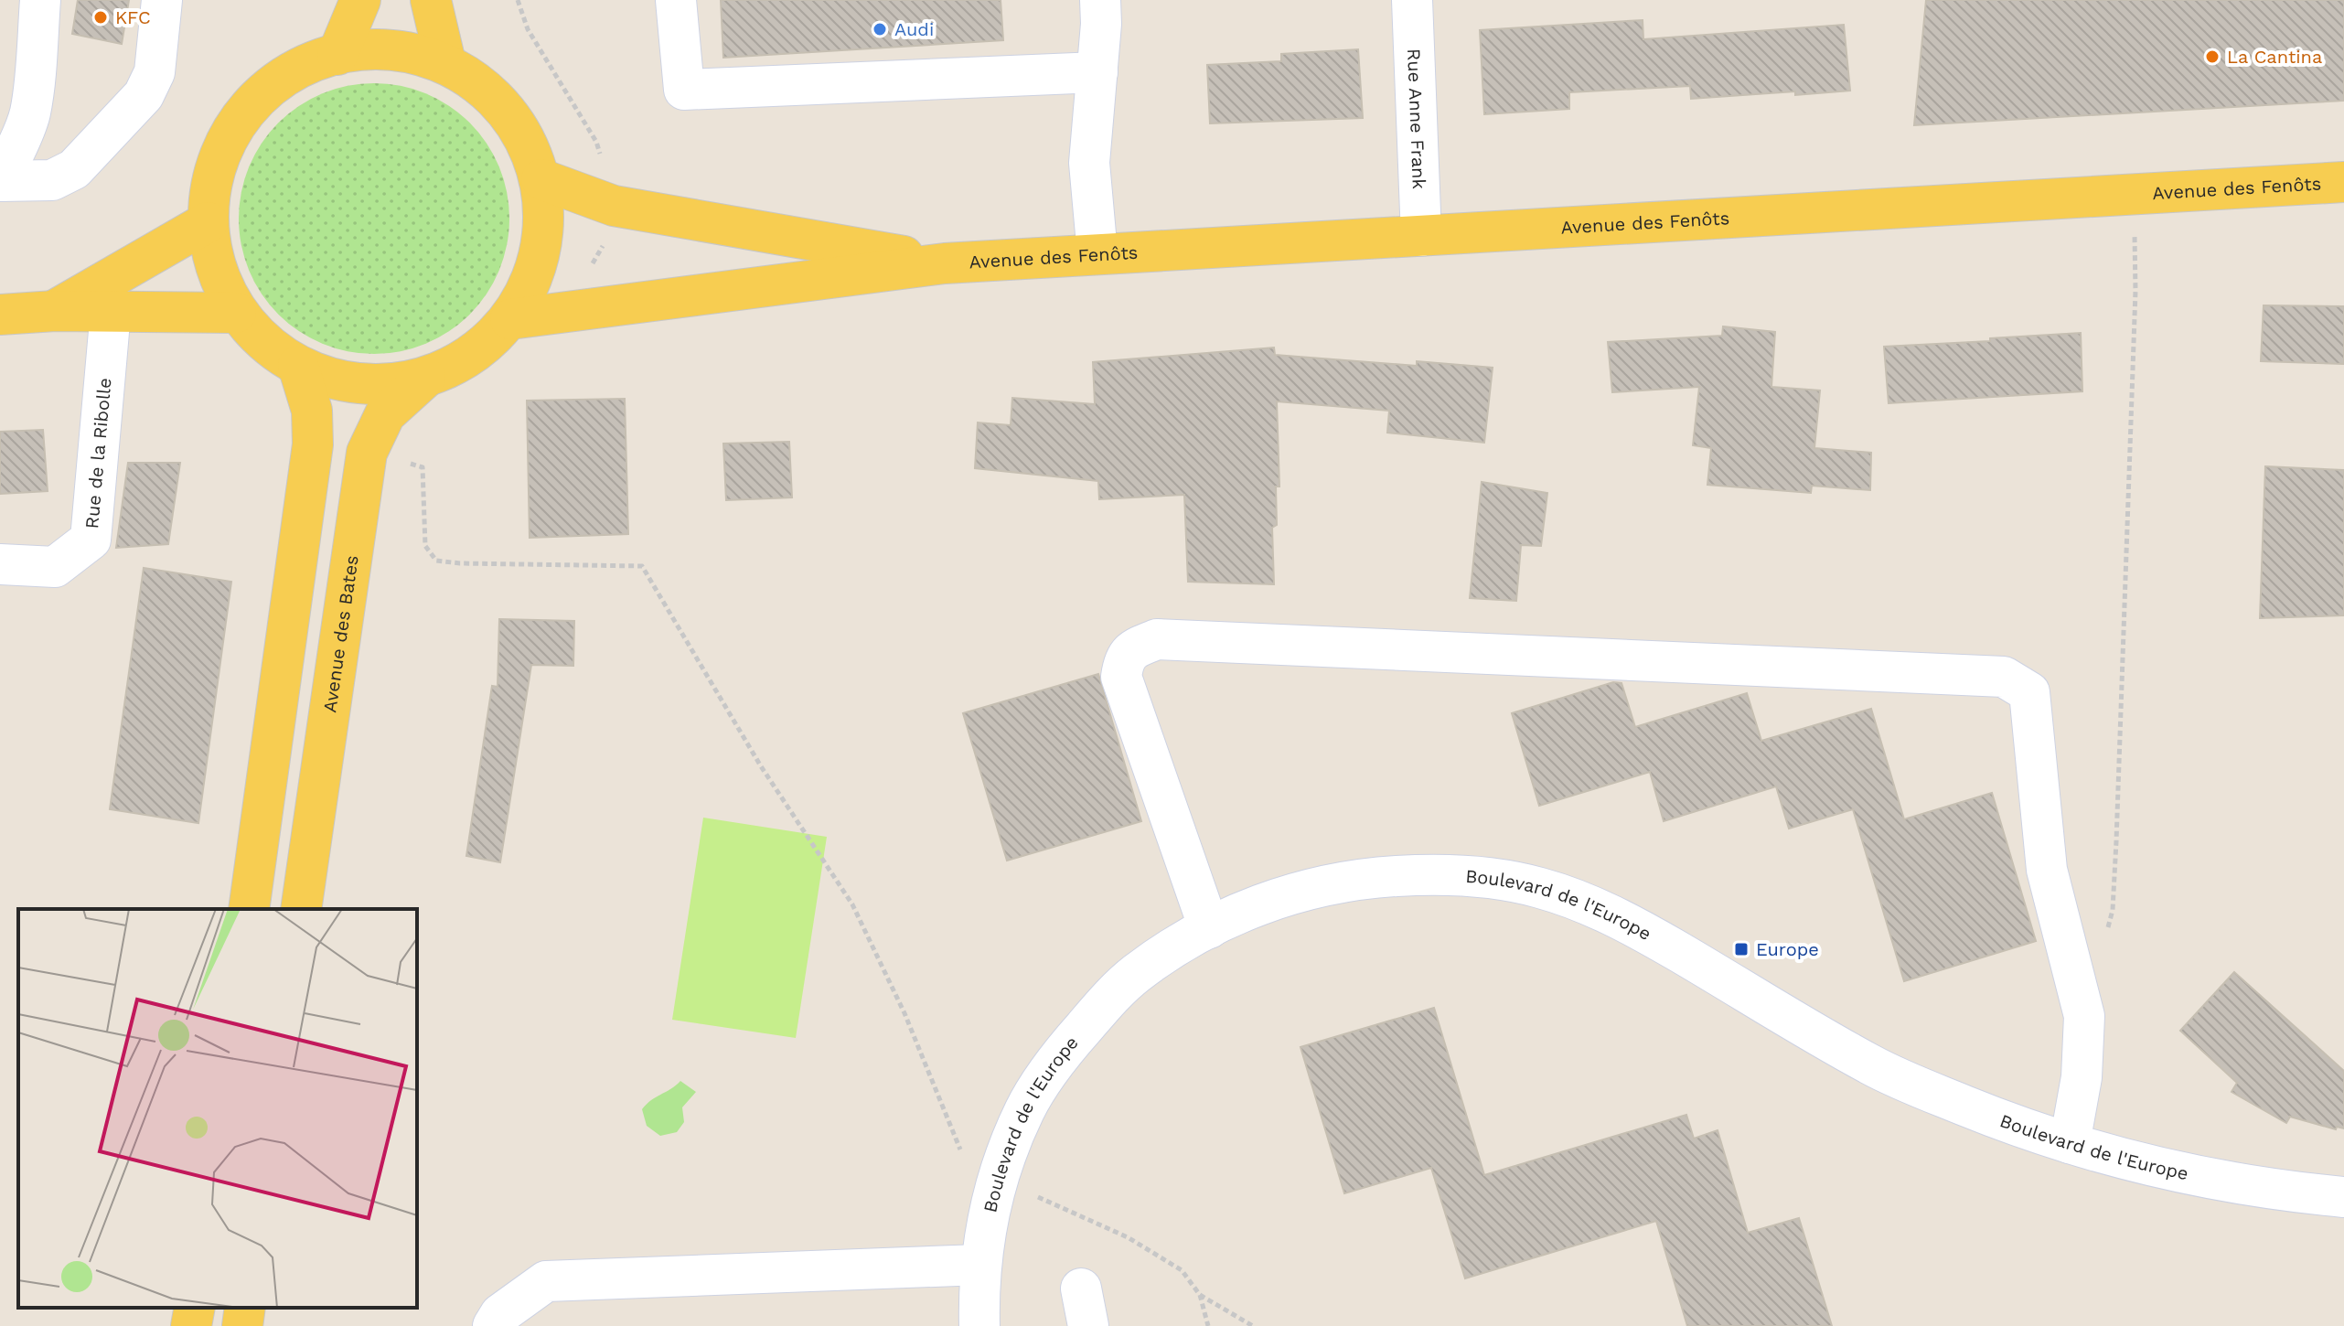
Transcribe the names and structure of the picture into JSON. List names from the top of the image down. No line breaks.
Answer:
{"streets":{"main road":["Avenue des Fenôts","Avenue des Bates"],"street":["Rue Anne Frank","Rue de la Ribolle","Boulevard de l'Europe"]},"crossings":[["Rue Anne Frank","Avenue des Fenôts"]],"places":{"other":["KFC","Audi","La Cantina"],"transit":["Europe"]}}
